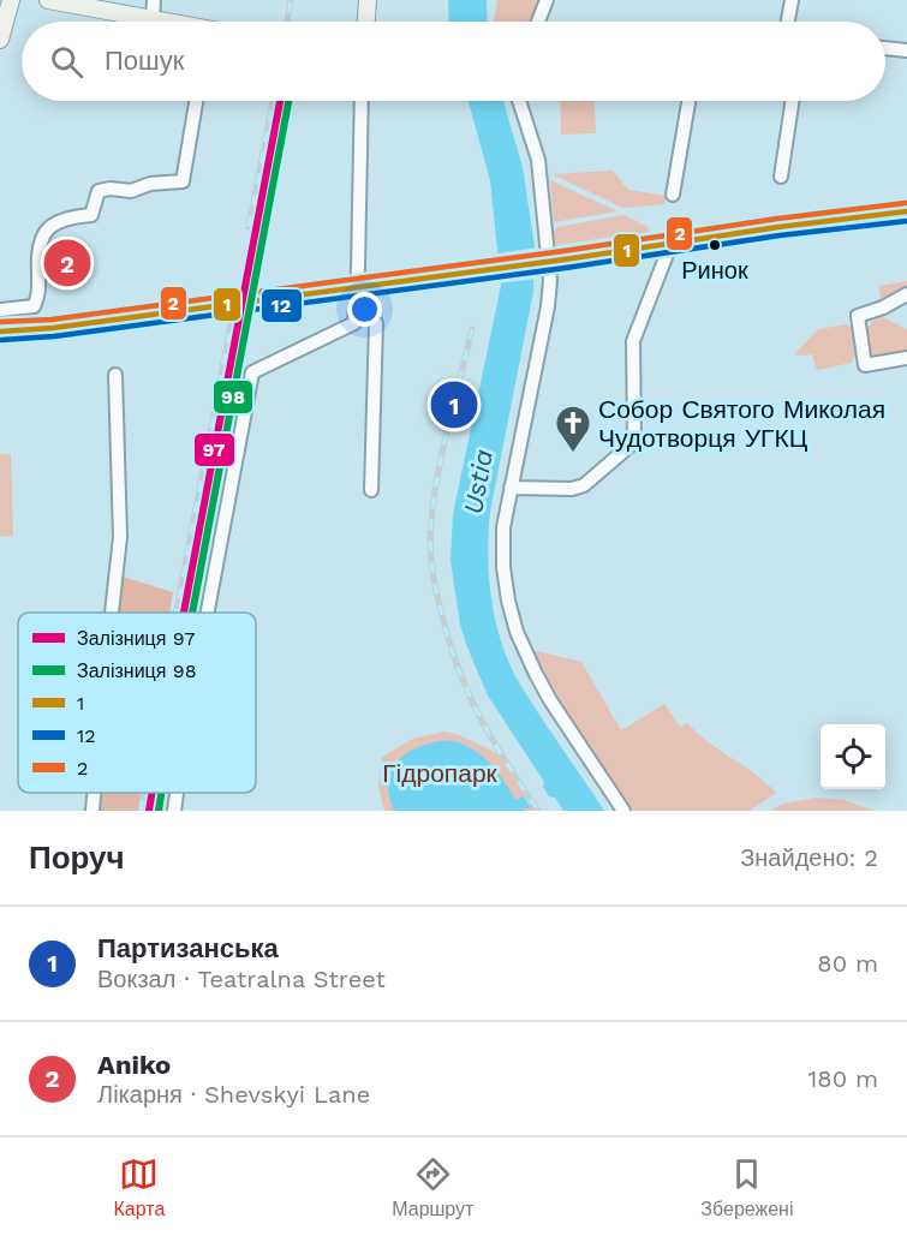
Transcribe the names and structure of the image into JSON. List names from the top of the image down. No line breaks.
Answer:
{"water":["Ustia"],"parks":["Гідропарк"],"places":{"other":["Ринок"],"church":["Собор Святого Миколая Чудотворця УГКЦ"]},"lines":["rail line 97","rail line 98","transit line 2","transit line 1","transit line 12"],"legend":["Залізниця 97","Залізниця 98","1","12","2"],"page":{"search":"Пошук","pins":["2","1"],"heading":["Поруч","Знайдено: 2"],"list":[{"mark":"1","name":"Партизанська","note":"Вокзал · Teatralna Street","value":"80 m"},{"mark":"2","name":"Aniko","note":"Лікарня · Shevskyi Lane","value":"180 m"}],"nav":["Карта","Маршрут","Збережені"]}}
